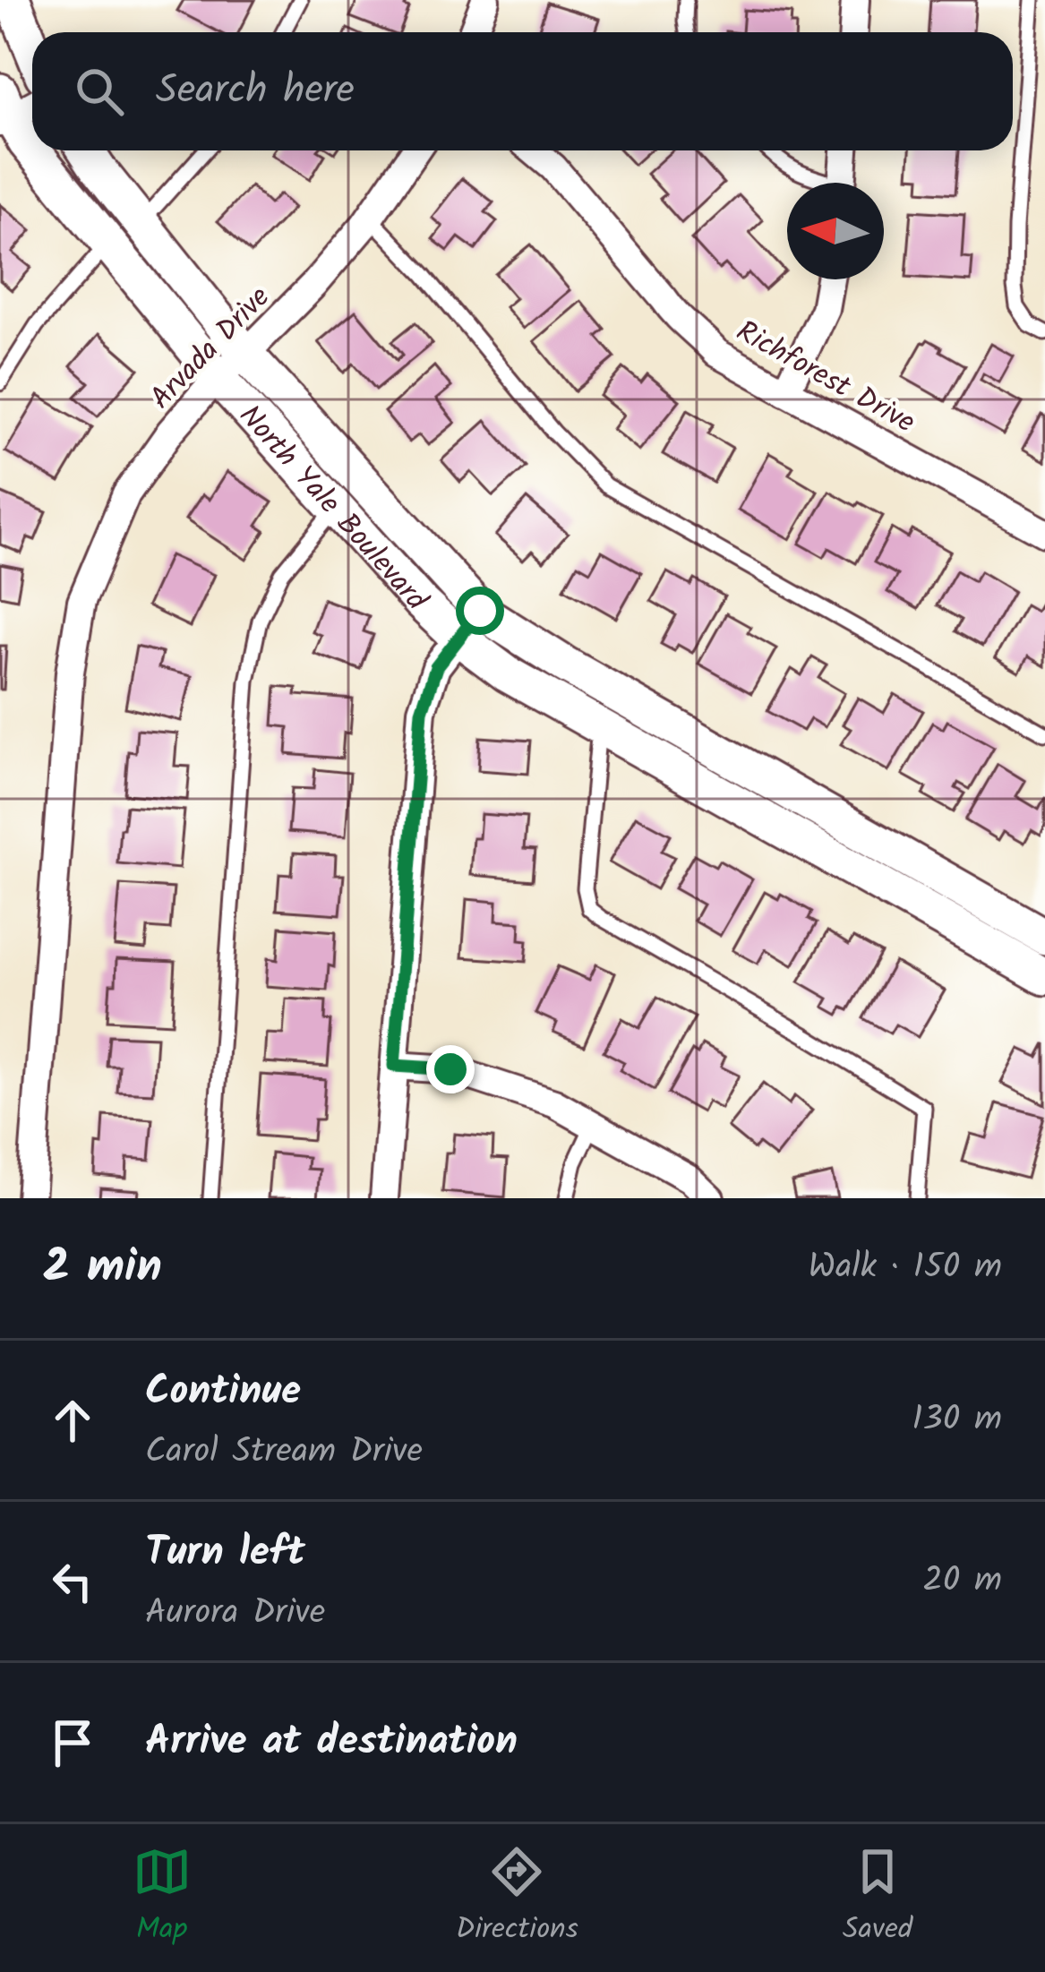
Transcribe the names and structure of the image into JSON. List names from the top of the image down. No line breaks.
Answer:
{"streets":{"street":["Arvada Drive","Richforest Drive","North Yale Boulevard"]},"crossings":[["Arvada Drive","North Yale Boulevard"]],"north":"left","page":{"search":"Search here","heading":["2 min","Walk · 150 m"],"list":[["Continue","Carol Stream Drive","130 m"],["Turn left","Aurora Drive","20 m"],"Arrive at destination"],"nav":["Map","Directions","Saved"]}}
